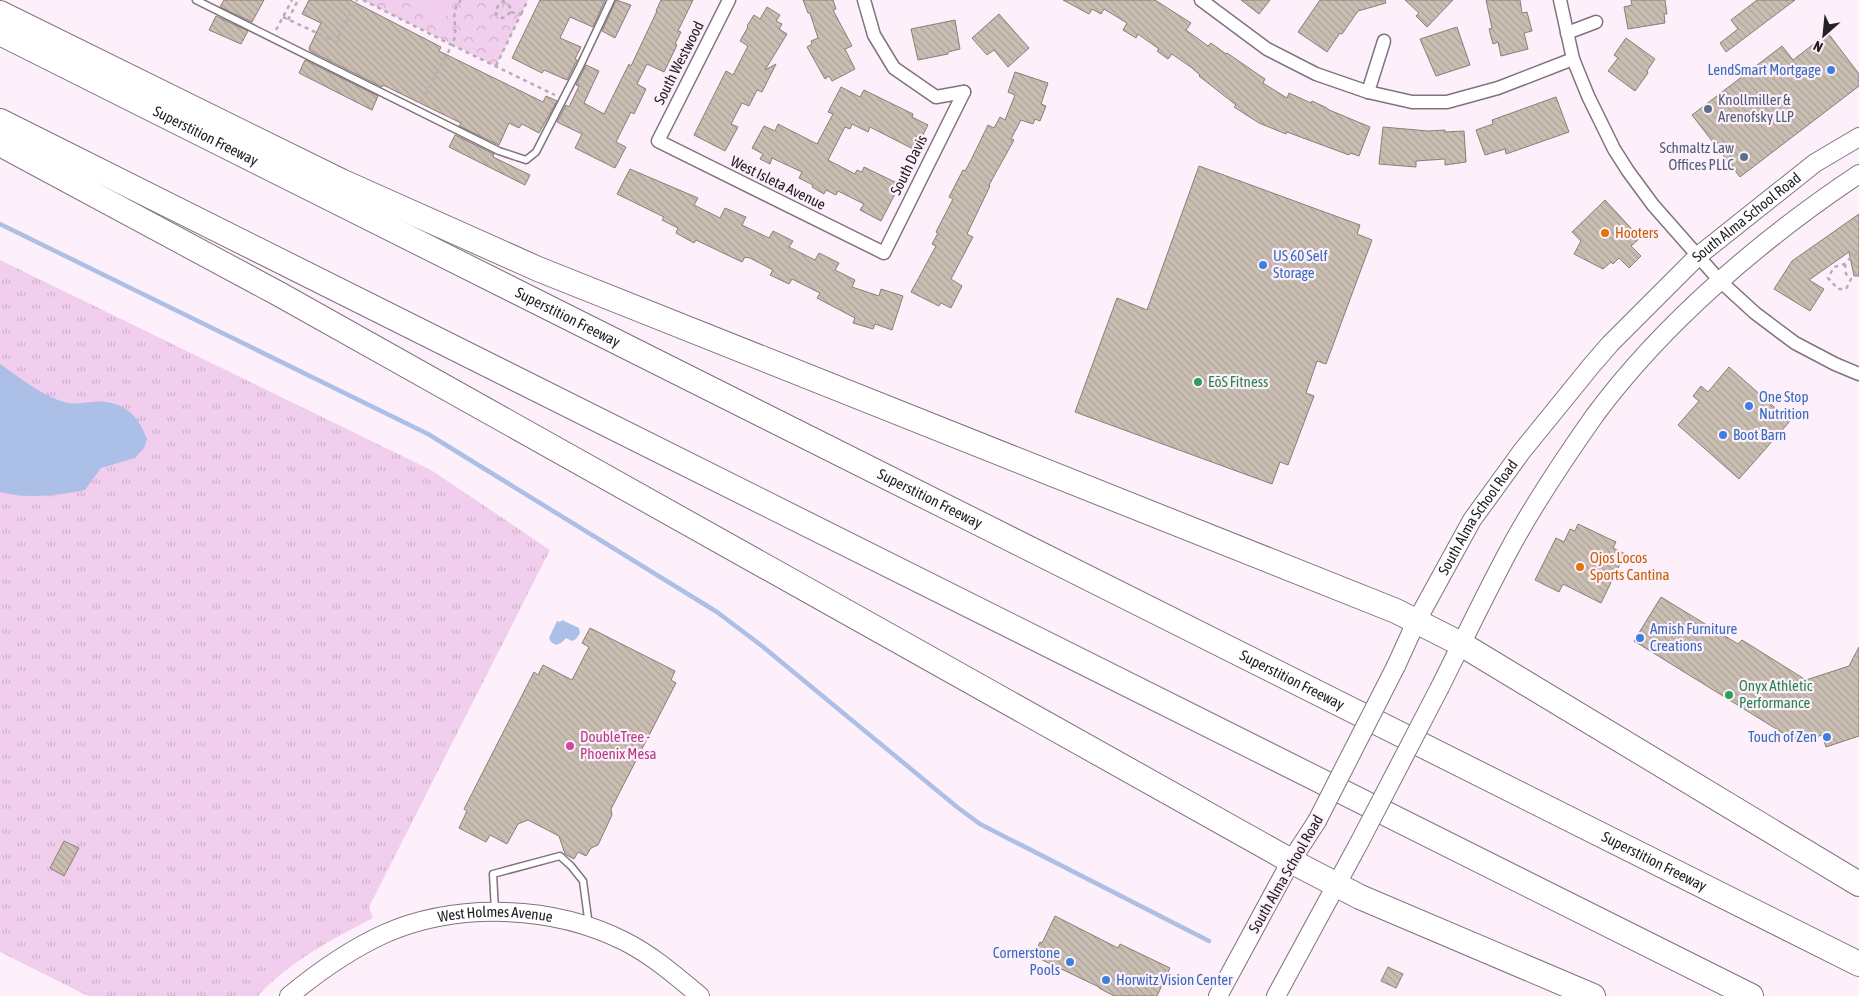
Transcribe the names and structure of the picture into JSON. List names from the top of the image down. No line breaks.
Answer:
{"streets":{"highway":["Superstition Freeway"],"main road":["South Alma School Road","West Holmes Avenue"],"street":["South Westwood","South Davis","West Isleta Avenue"]},"crossings":[["South Westwood","West Isleta Avenue"],["South Davis","West Isleta Avenue"]],"places":["LendSmart Mortgage","Knollmiller & Arenofsky LLP","Schmaltz Law Offices PLLC","Hooters","US 60 Self Storage","EōS Fitness","One Stop Nutrition","Boot Barn","Ojos Locos Sports Cantina","Amish Furniture Creations","Onyx Athletic Performance","Touch of Zen","DoubleTree - Phoenix Mesa","Cornerstone Pools","Horwitz Vision Center"],"north":"bottom left"}
